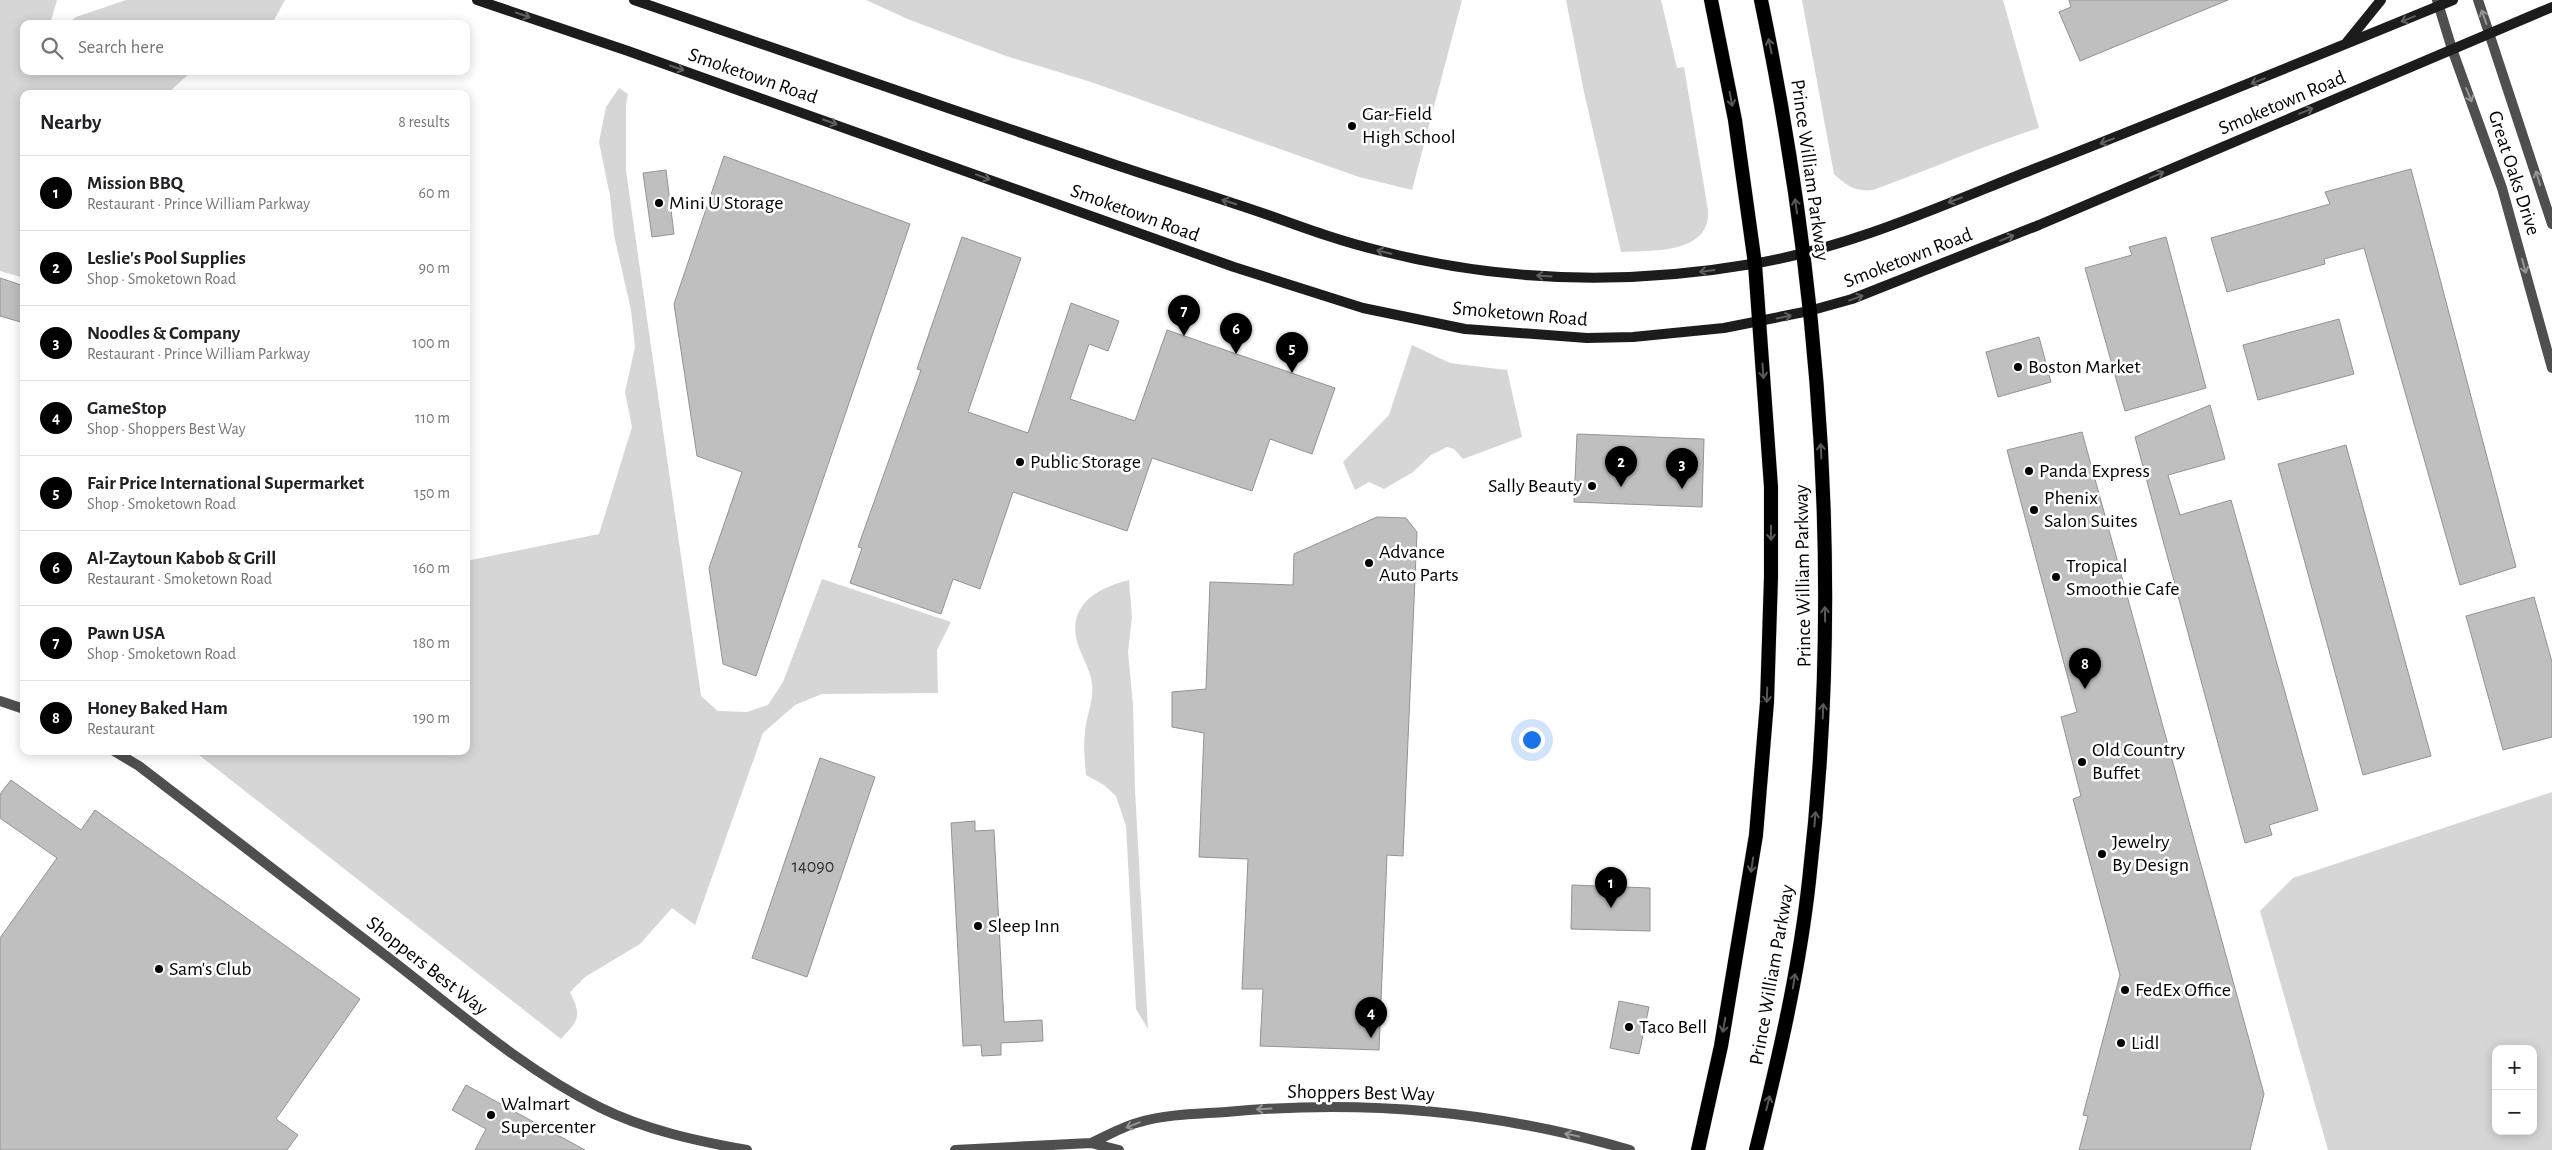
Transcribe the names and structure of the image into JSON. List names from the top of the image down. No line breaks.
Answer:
{"streets":{"highway":["Prince William Parkway"],"main road":["Smoketown Road"],"street":["Great Oaks Drive","Shoppers Best Way"]},"crossings":[["Smoketown Road","Prince William Parkway"],["Smoketown Road","Great Oaks Drive"]],"one_way":["Shoppers Best Way"],"places":["Gar-Field High School","Mini U Storage","Boston Market","Public Storage","Panda Express","Sally Beauty","Phenix Salon Suites","Advance Auto Parts","Tropical Smoothie Cafe","Old Country Buffet","Jewelry By Design","Sleep Inn","Sam's Club","FedEx Office","Taco Bell","Lidl","Walmart Supercenter"],"house_numbers":["14090"],"page":{"search":"Search here","heading":["Nearby","8 results"],"list":[{"mark":"1","name":"Mission BBQ","note":"Restaurant · Prince William Parkway","value":"60 m"},{"mark":"2","name":"Leslie's Pool Supplies","note":"Shop · Smoketown Road","value":"90 m"},{"mark":"3","name":"Noodles & Company","note":"Restaurant · Prince William Parkway","value":"100 m"},{"mark":"4","name":"GameStop","note":"Shop · Shoppers Best Way","value":"110 m"},{"mark":"5","name":"Fair Price International Supermarket","note":"Shop · Smoketown Road","value":"150 m"},{"mark":"6","name":"Al-Zaytoun Kabob & Grill","note":"Restaurant · Smoketown Road","value":"160 m"},{"mark":"7","name":"Pawn USA","note":"Shop · Smoketown Road","value":"180 m"},{"mark":"8","name":"Honey Baked Ham","note":"Restaurant","value":"190 m"}],"pins":["7","6","5","2","3","8","1","4"],"map_buttons":["+","−"]}}
